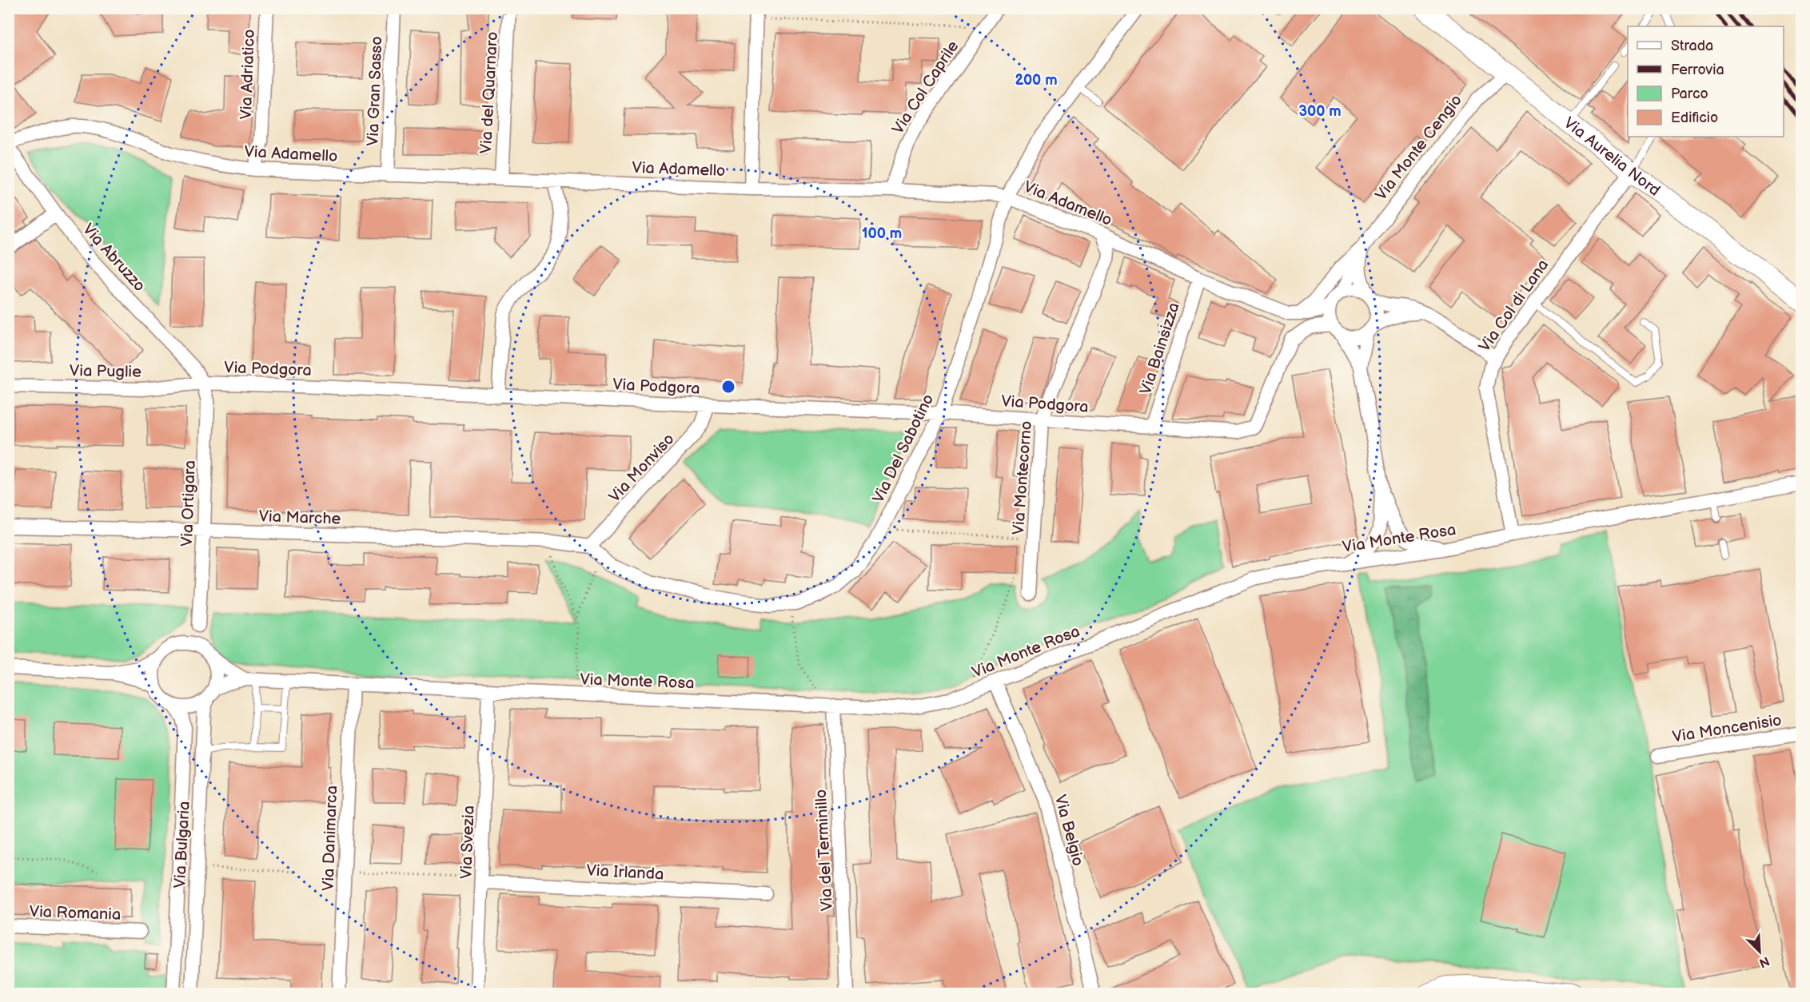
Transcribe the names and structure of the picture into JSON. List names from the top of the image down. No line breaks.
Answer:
{"streets":{"main road":["Via Aurelia Nord"],"street":["Via Adriatico","Via Col Caprile","Via Gran Sasso","Via del Quarnaro","Via Monte Cengio","Via Adamello","Via Abruzzo","Via Col di Lana","Via Bainsizza","Via Podgora","Via Puglie","Via Del Sabotino","Via Monviso","Via Montecorno","Via Ortigara","Via Marche","Via Monte Rosa","Via Moncenisio","Via Belgio","Via Danimarca","Via Svezia","Via Bulgaria","Via del Terminillo","Via Irlanda","Via Romania"]},"crossings":[["Via Adriatico","Via Adamello"],["Via Col Caprile","Via Adamello"],["Via Gran Sasso","Via Adamello"],["Via del Quarnaro","Via Adamello"],["Via Monte Cengio","Via Adamello"],["Via Monte Cengio","Via Aurelia Nord"],["Via Adamello","Via Bainsizza"],["Via Adamello","Via Del Sabotino"],["Via Adamello","Via Montecorno"],["Via Aurelia Nord","Via Col di Lana"],["Via Abruzzo","Via Podgora"],["Via Abruzzo","Via Puglie"],["Via Abruzzo","Via Ortigara"],["Via Col di Lana","Via Monte Rosa"],["Via Bainsizza","Via Podgora"],["Via Podgora","Via Puglie"],["Via Podgora","Via Del Sabotino"],["Via Podgora","Via Monviso"],["Via Podgora","Via Montecorno"],["Via Podgora","Via Ortigara"],["Via Puglie","Via Ortigara"],["Via Del Sabotino","Via Monviso"],["Via Del Sabotino","Via Marche"],["Via Monviso","Via Marche"],["Via Ortigara","Via Marche"],["Via Ortigara","Via Monte Rosa"],["Via Ortigara","Via Bulgaria"],["Via Monte Rosa","Via Belgio"],["Via Monte Rosa","Via Danimarca"],["Via Monte Rosa","Via Svezia"],["Via Monte Rosa","Via Bulgaria"],["Via Monte Rosa","Via del Terminillo"],["Via Svezia","Via Irlanda"]],"legend":["Strada","Ferrovia","Parco","Edificio"],"north":"bottom right","rings":["200 m","300 m","100 m"]}
